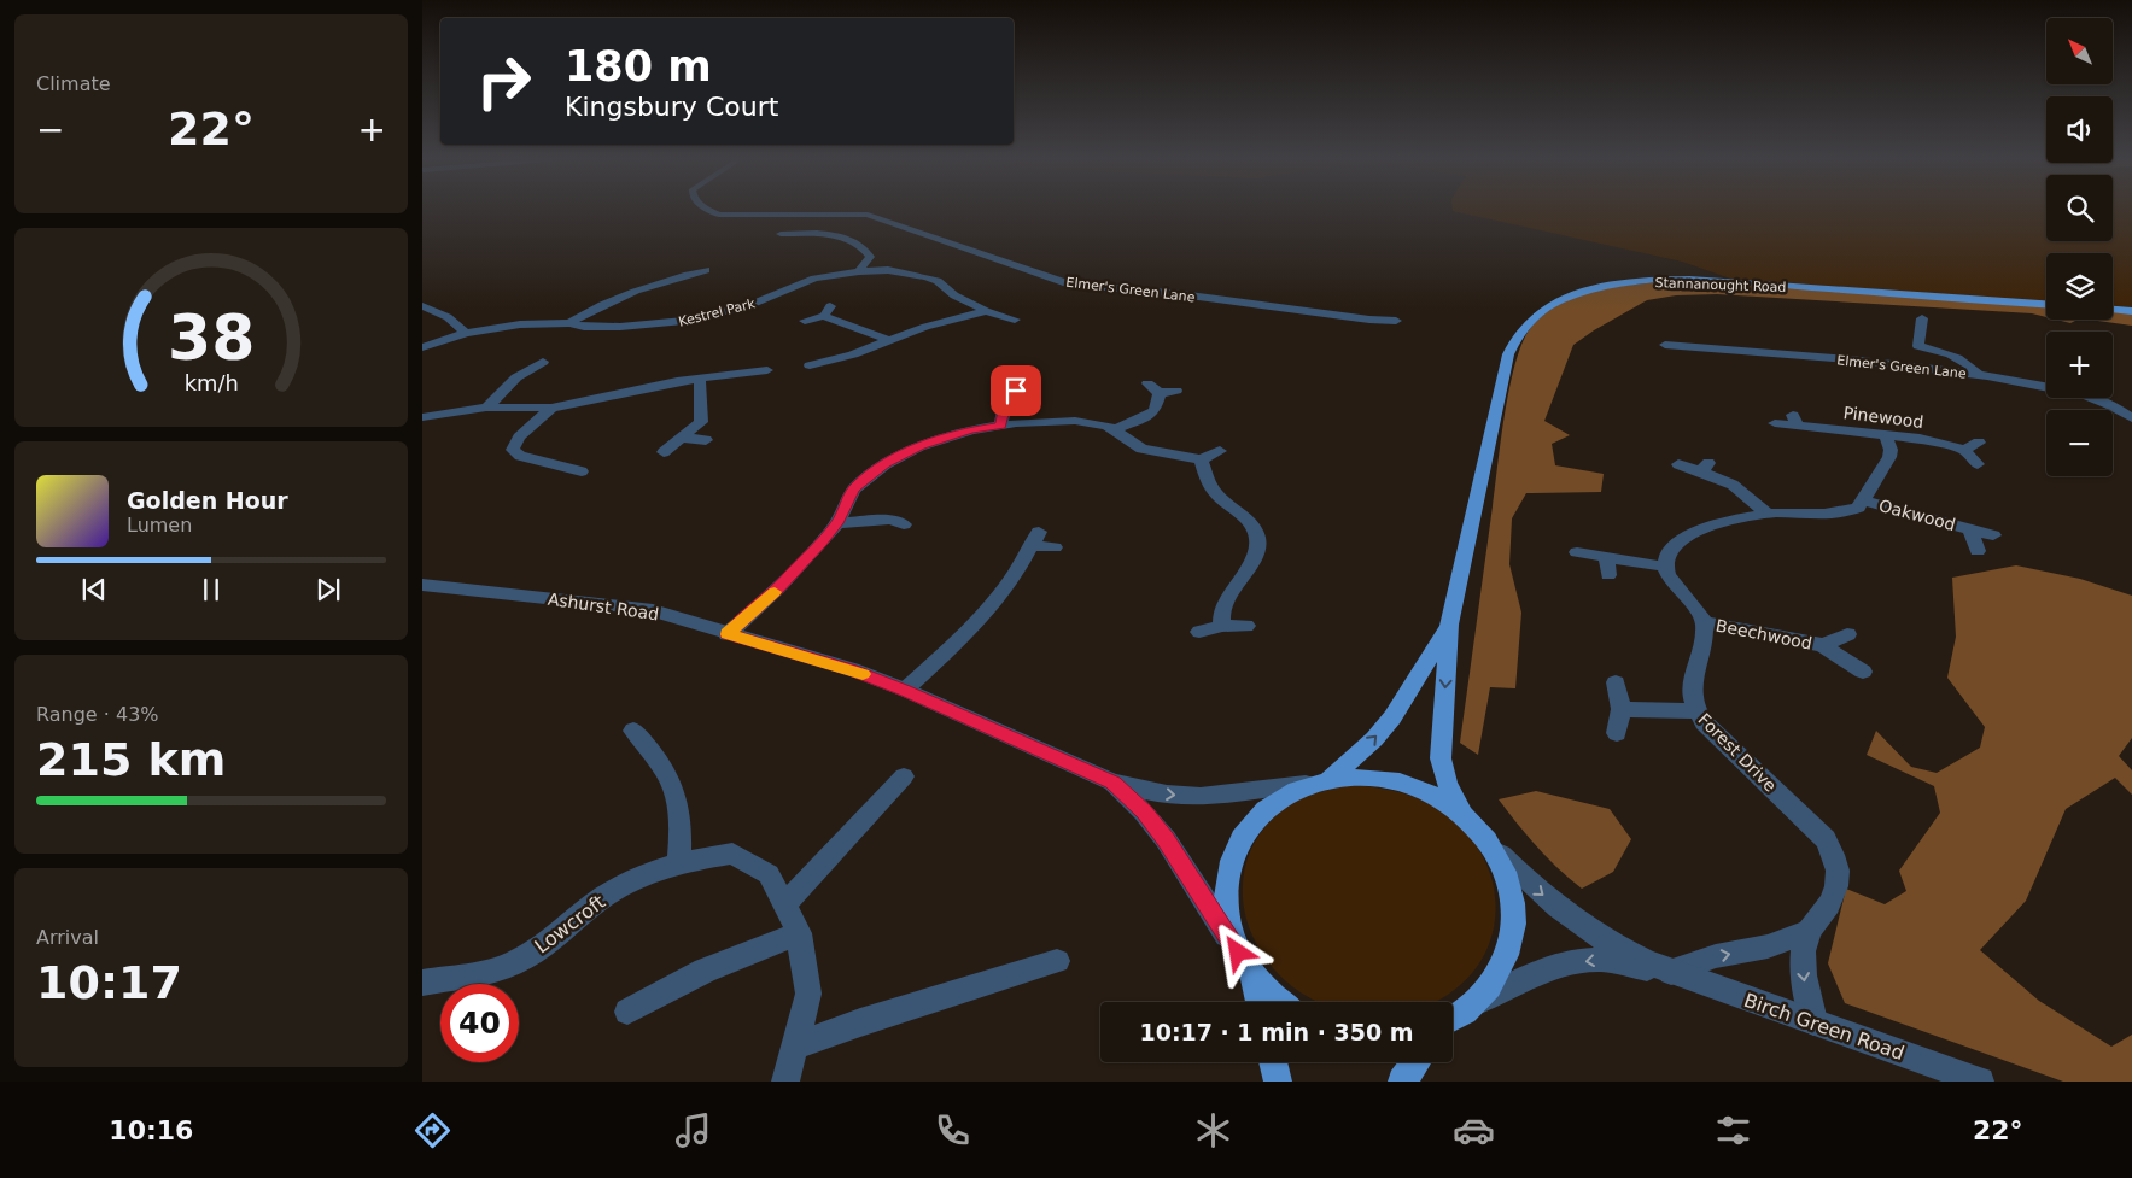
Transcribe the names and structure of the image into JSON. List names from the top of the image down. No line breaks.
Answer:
{"streets":{"main road":["Stannanought Road"],"street":["Elmer's Green Lane","Kestrel Park","Pinewood","Oakwood","Ashurst Road","Beechwood","Forest Drive","Lowcroft","Birch Green Road"]},"crossings":[["Stannanought Road","Ashurst Road"],["Beechwood","Forest Drive"],["Forest Drive","Birch Green Road"]],"north":"top left","page":{"tile":["Climate",["Range · 43%","215 km"],["Arrival","10:17"]],"map_buttons":["+","−"],"turn":["180 m","Kingsbury Court"],"heat":["−","22°","+"],"song":["Golden Hour","Lumen"],"limit":"40","trip":"10:17 · 1 min · 350 m","tabs":["10:16","22°"],"gauge":["38","km/h"]}}
